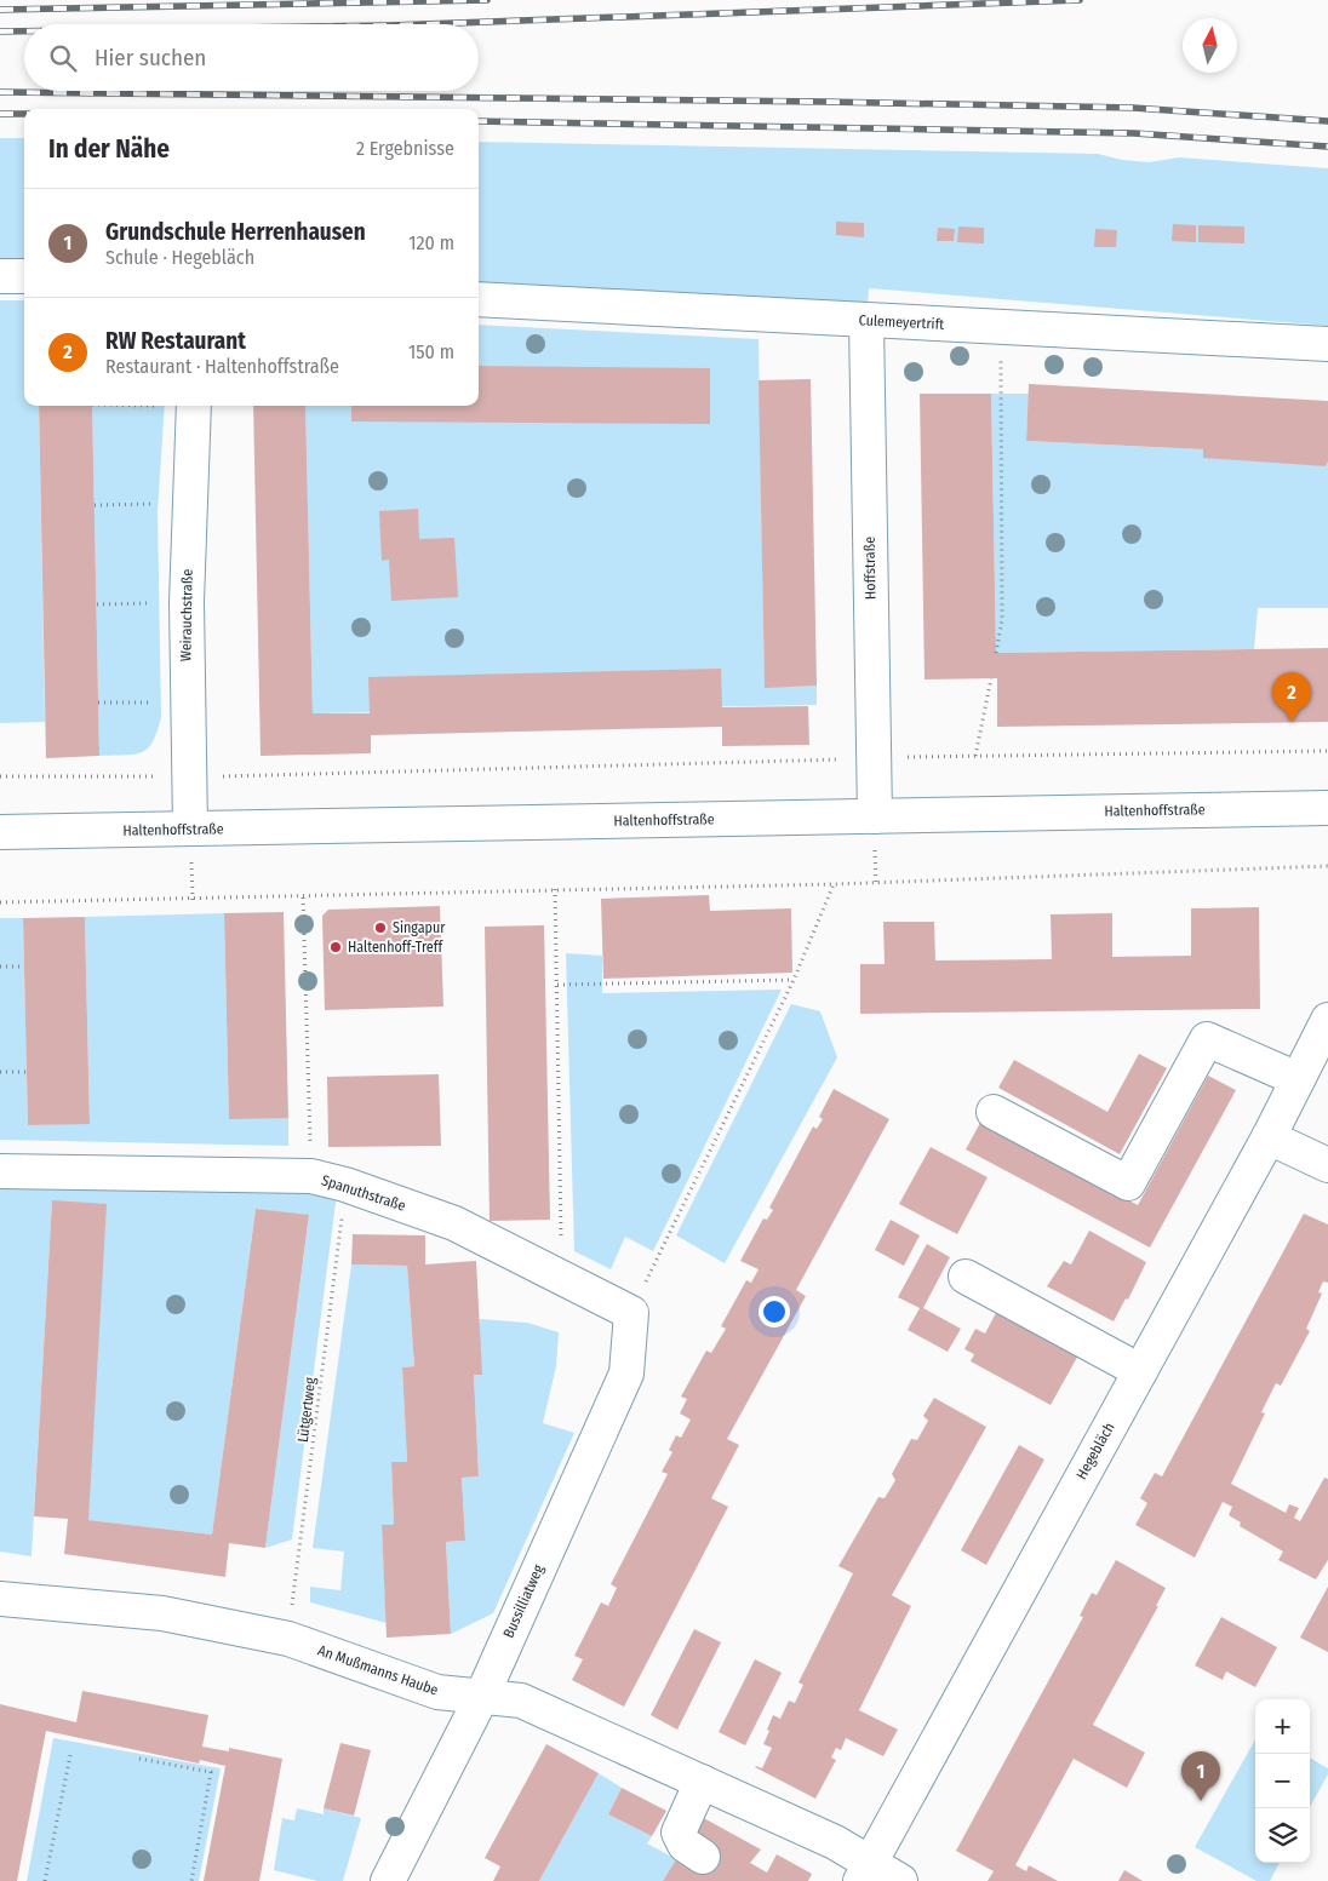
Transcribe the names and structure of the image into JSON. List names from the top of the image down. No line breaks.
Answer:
{"streets":{"street":["Culemeyertrift","Hoffstraße","Weirauchstraße","Haltenhoffstraße","Spanuthstraße","Hegebläch","Bussilliatweg","An Mußmanns Haube"],"path":["Lütgertweg"]},"crossings":[["Culemeyertrift","Hoffstraße"],["Hoffstraße","Haltenhoffstraße"],["Weirauchstraße","Haltenhoffstraße"],["Spanuthstraße","Lütgertweg"],["Spanuthstraße","Bussilliatweg"],["Lütgertweg","An Mußmanns Haube"],["Hegebläch","An Mußmanns Haube"],["Bussilliatweg","An Mußmanns Haube"]],"places":["Singapur","Haltenhoff-Treff"],"north":"top","page":{"search":"Hier suchen","heading":["In der Nähe","2 Ergebnisse"],"list":[{"mark":"1","name":"Grundschule Herrenhausen","note":"Schule · Hegebläch","value":"120 m"},{"mark":"2","name":"RW Restaurant","note":"Restaurant · Haltenhoffstraße","value":"150 m"}],"pins":["2","1"],"map_buttons":["+","−"]}}
